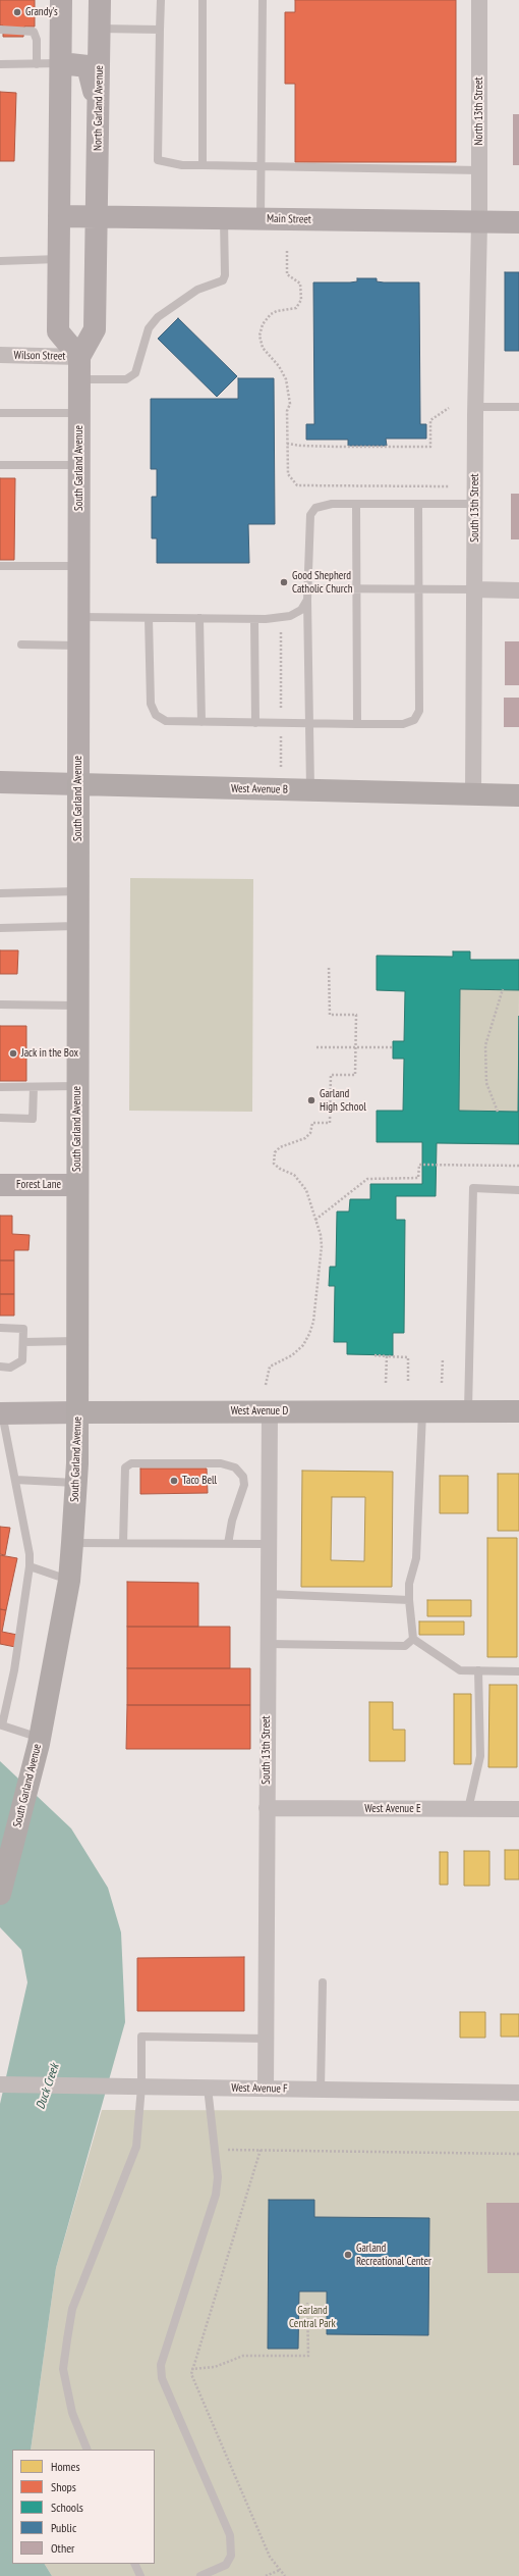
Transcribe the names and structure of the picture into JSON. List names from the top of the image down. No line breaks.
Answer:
{"streets":{"main road":["North Garland Avenue","Main Street","South Garland Avenue","West Avenue B","Forest Lane","West Avenue D"],"street":["North 13th Street","Wilson Street","South 13th Street","West Avenue E","West Avenue F"]},"crossings":[["North Garland Avenue","Main Street"],["North 13th Street","Main Street"],["North 13th Street","South 13th Street"],["Main Street","South 13th Street"],["Wilson Street","South Garland Avenue"],["South Garland Avenue","West Avenue B"],["South Garland Avenue","Forest Lane"],["South Garland Avenue","West Avenue D"],["South 13th Street","West Avenue B"],["South 13th Street","West Avenue D"],["South 13th Street","West Avenue E"],["South 13th Street","West Avenue F"]],"water":["Duck Creek"],"parks":["Garland Central Park"],"places":["Grandy's","Good Shepherd Catholic Church","Jack in the Box","Garland High School","Taco Bell","Garland Recreational Center"],"legend":["Homes","Shops","Schools","Public","Other"]}
